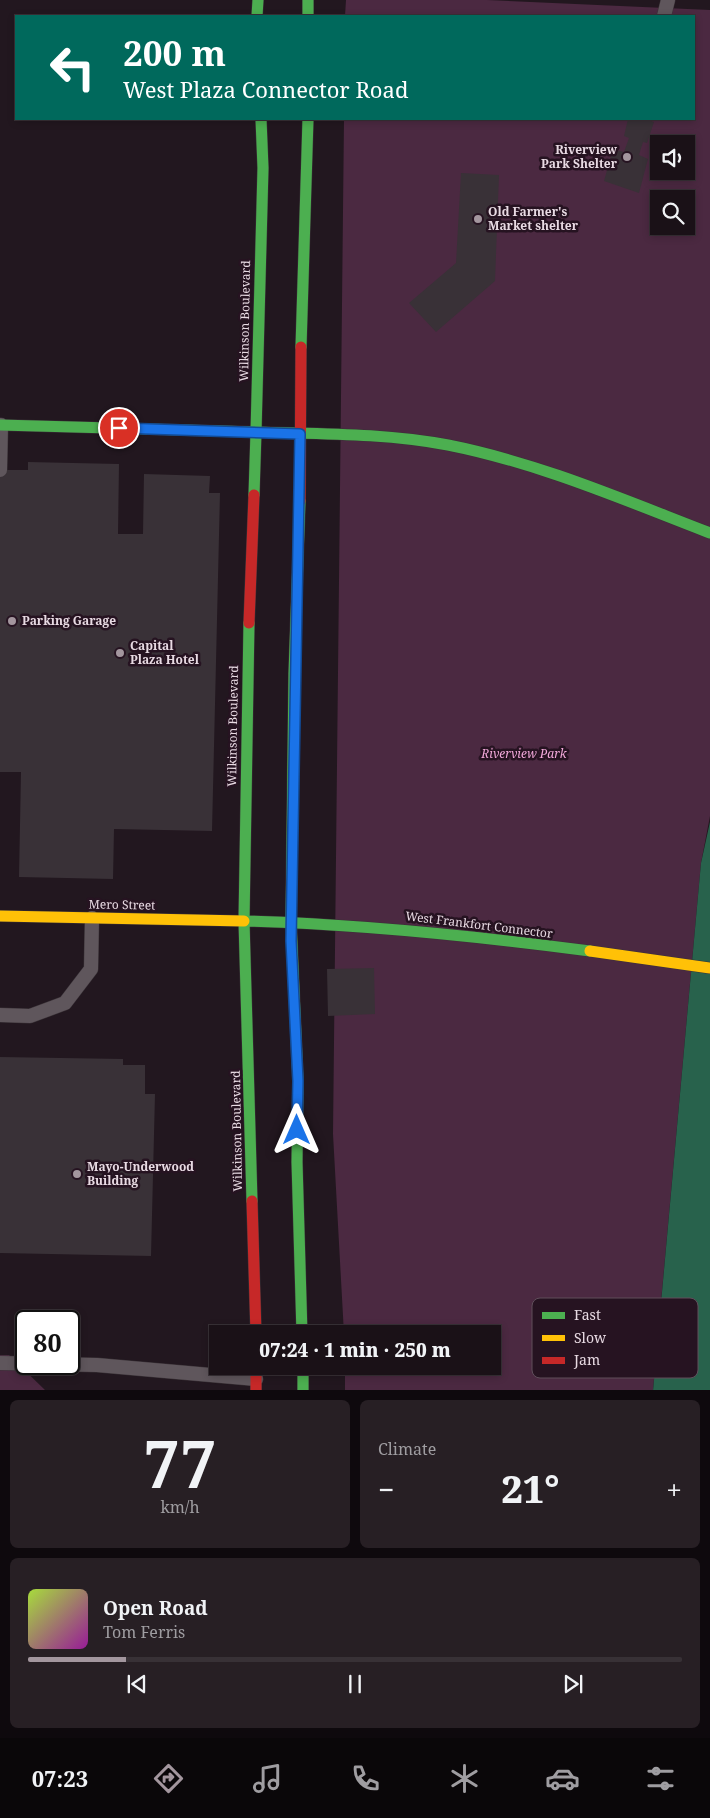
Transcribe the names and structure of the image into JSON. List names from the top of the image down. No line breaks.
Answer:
{"streets":{"main road":["Wilkinson Boulevard","Mero Street","West Frankfort Connector"]},"crossings":[["Wilkinson Boulevard","Mero Street"],["Wilkinson Boulevard","West Frankfort Connector"],["Mero Street","West Frankfort Connector"]],"parks":["Riverview Park"],"places":["Riverview Park Shelter","Old Farmer's Market shelter","Parking Garage","Capital Plaza Hotel","Mayo-Underwood Building"],"legend":["Fast","Slow","Jam"],"page":{"turn":["200 m","West Plaza Connector Road"],"limit":"80","trip":"07:24 · 1 min · 250 m","tile":[["77","km/h"],"Climate"],"heat":["−","21°","+"],"song":["Open Road","Tom Ferris"],"tabs":"07:23"}}
